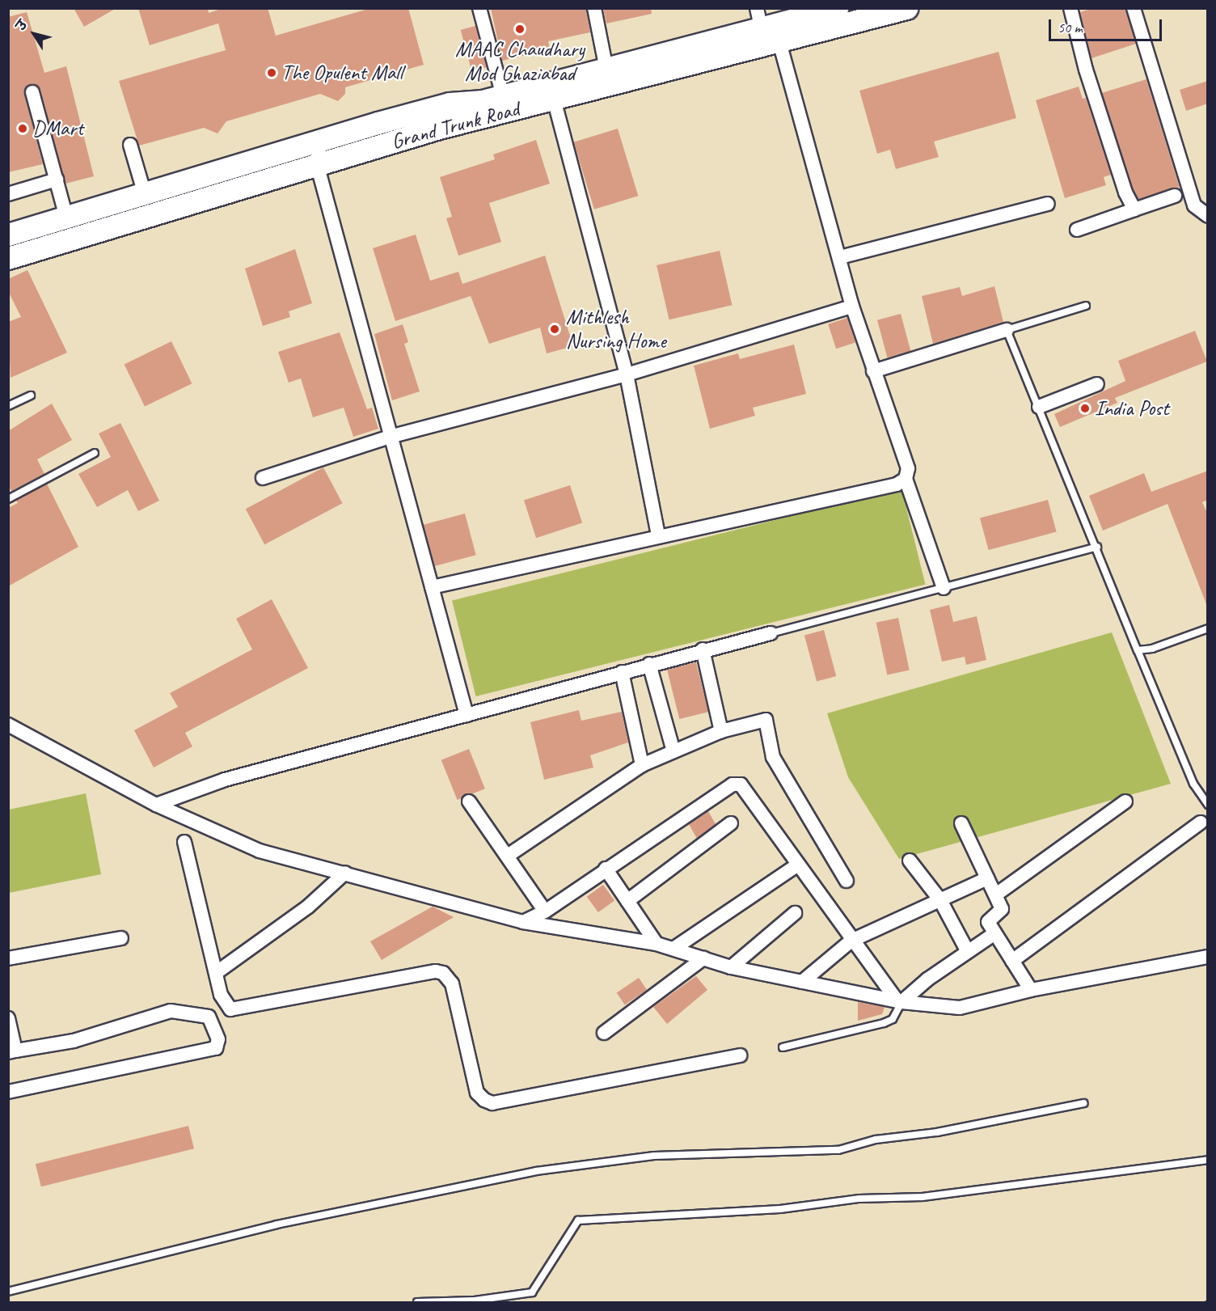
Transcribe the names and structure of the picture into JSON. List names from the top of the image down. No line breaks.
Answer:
{"streets":{"highway":["Grand Trunk Road"]},"places":["MAAC Chaudhary Mod Ghaziabad","The Opulent Mall","DMart","Mithlesh Nursing Home","India Post"],"scale_bar":"50 m","north":"top left"}
